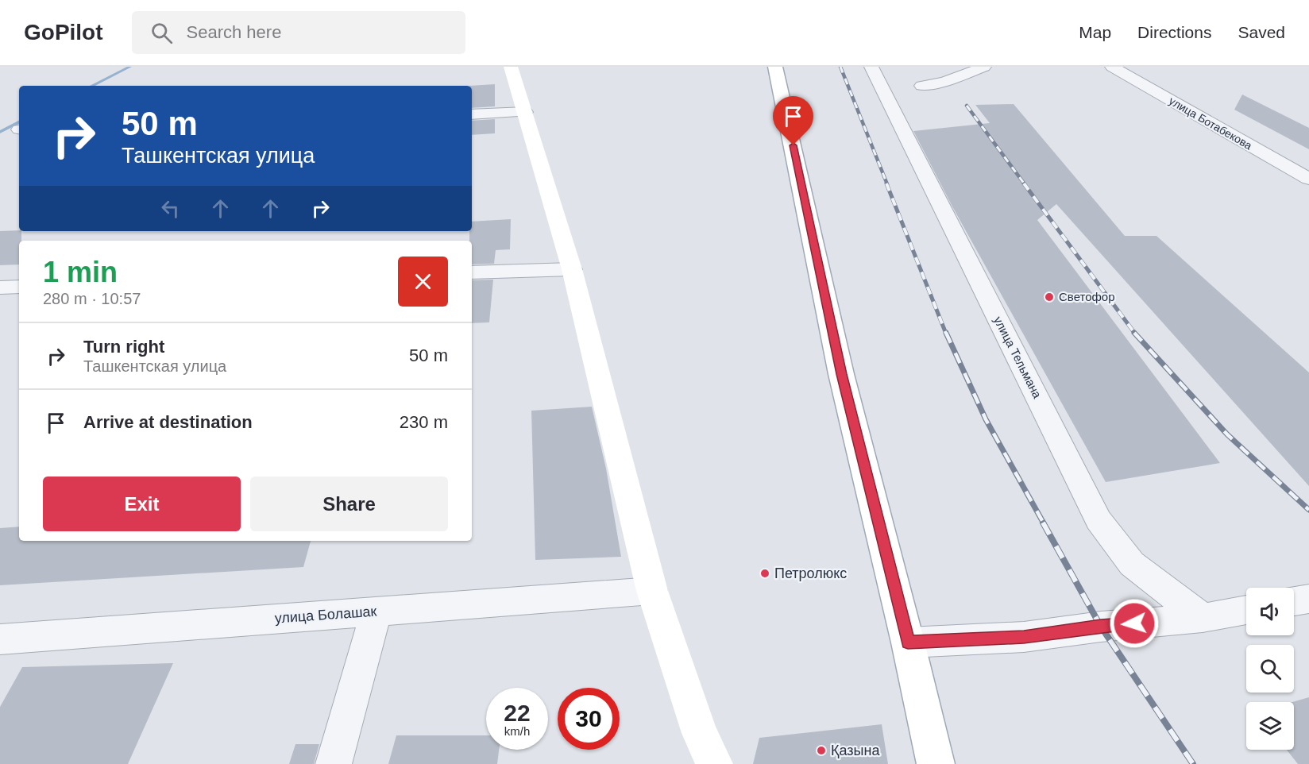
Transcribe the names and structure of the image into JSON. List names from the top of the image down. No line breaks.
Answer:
{"streets":{"street":["улица Ботабекова","улица Тельмана","улица Болашак"]},"places":["Светофор","Петролюкс","Қазына"],"page":{"header":"GoPilot","search":"Search here","nav":["Map","Directions","Saved"],"turn":["50 m","Ташкентская улица"],"heading":["1 min","280 m · 10:57"],"list":[{"name":"Turn right","note":"Ташкентская улица","value":"50 m"},{"name":"Arrive at destination","value":"230 m"}],"buttons":["Exit","Share"],"speed":"22 km/h","limit":"30"}}
